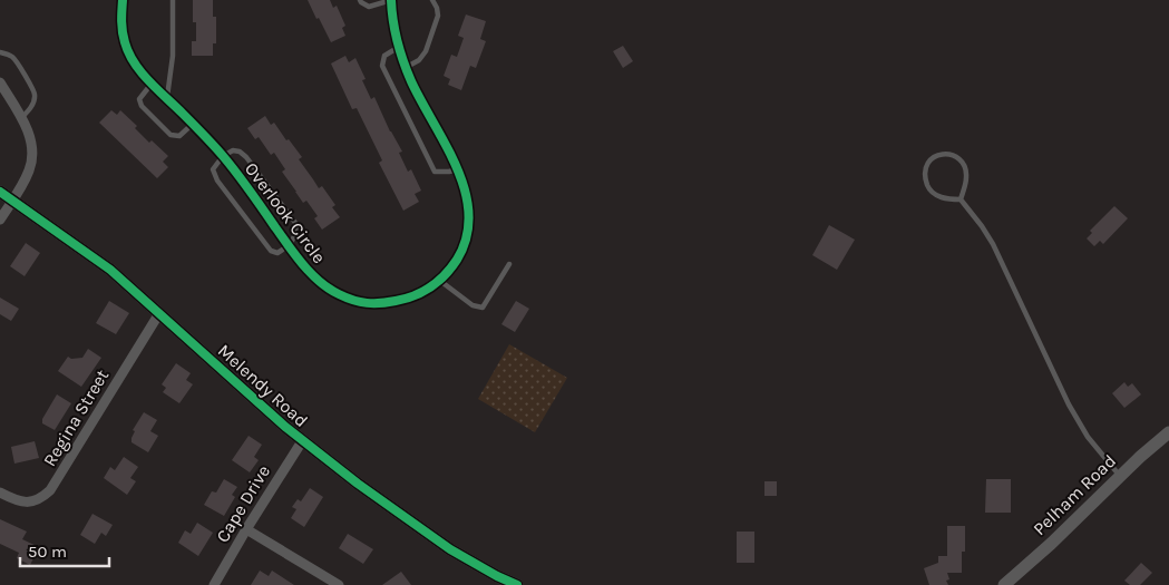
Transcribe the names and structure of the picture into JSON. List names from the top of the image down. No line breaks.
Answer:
{"streets":{"street":["Overlook Circle","Melendy Road","Regina Street","Pelham Road","Cape Drive"]},"crossings":[["Melendy Road","Regina Street"],["Melendy Road","Cape Drive"]],"scale_bar":"50 m"}
